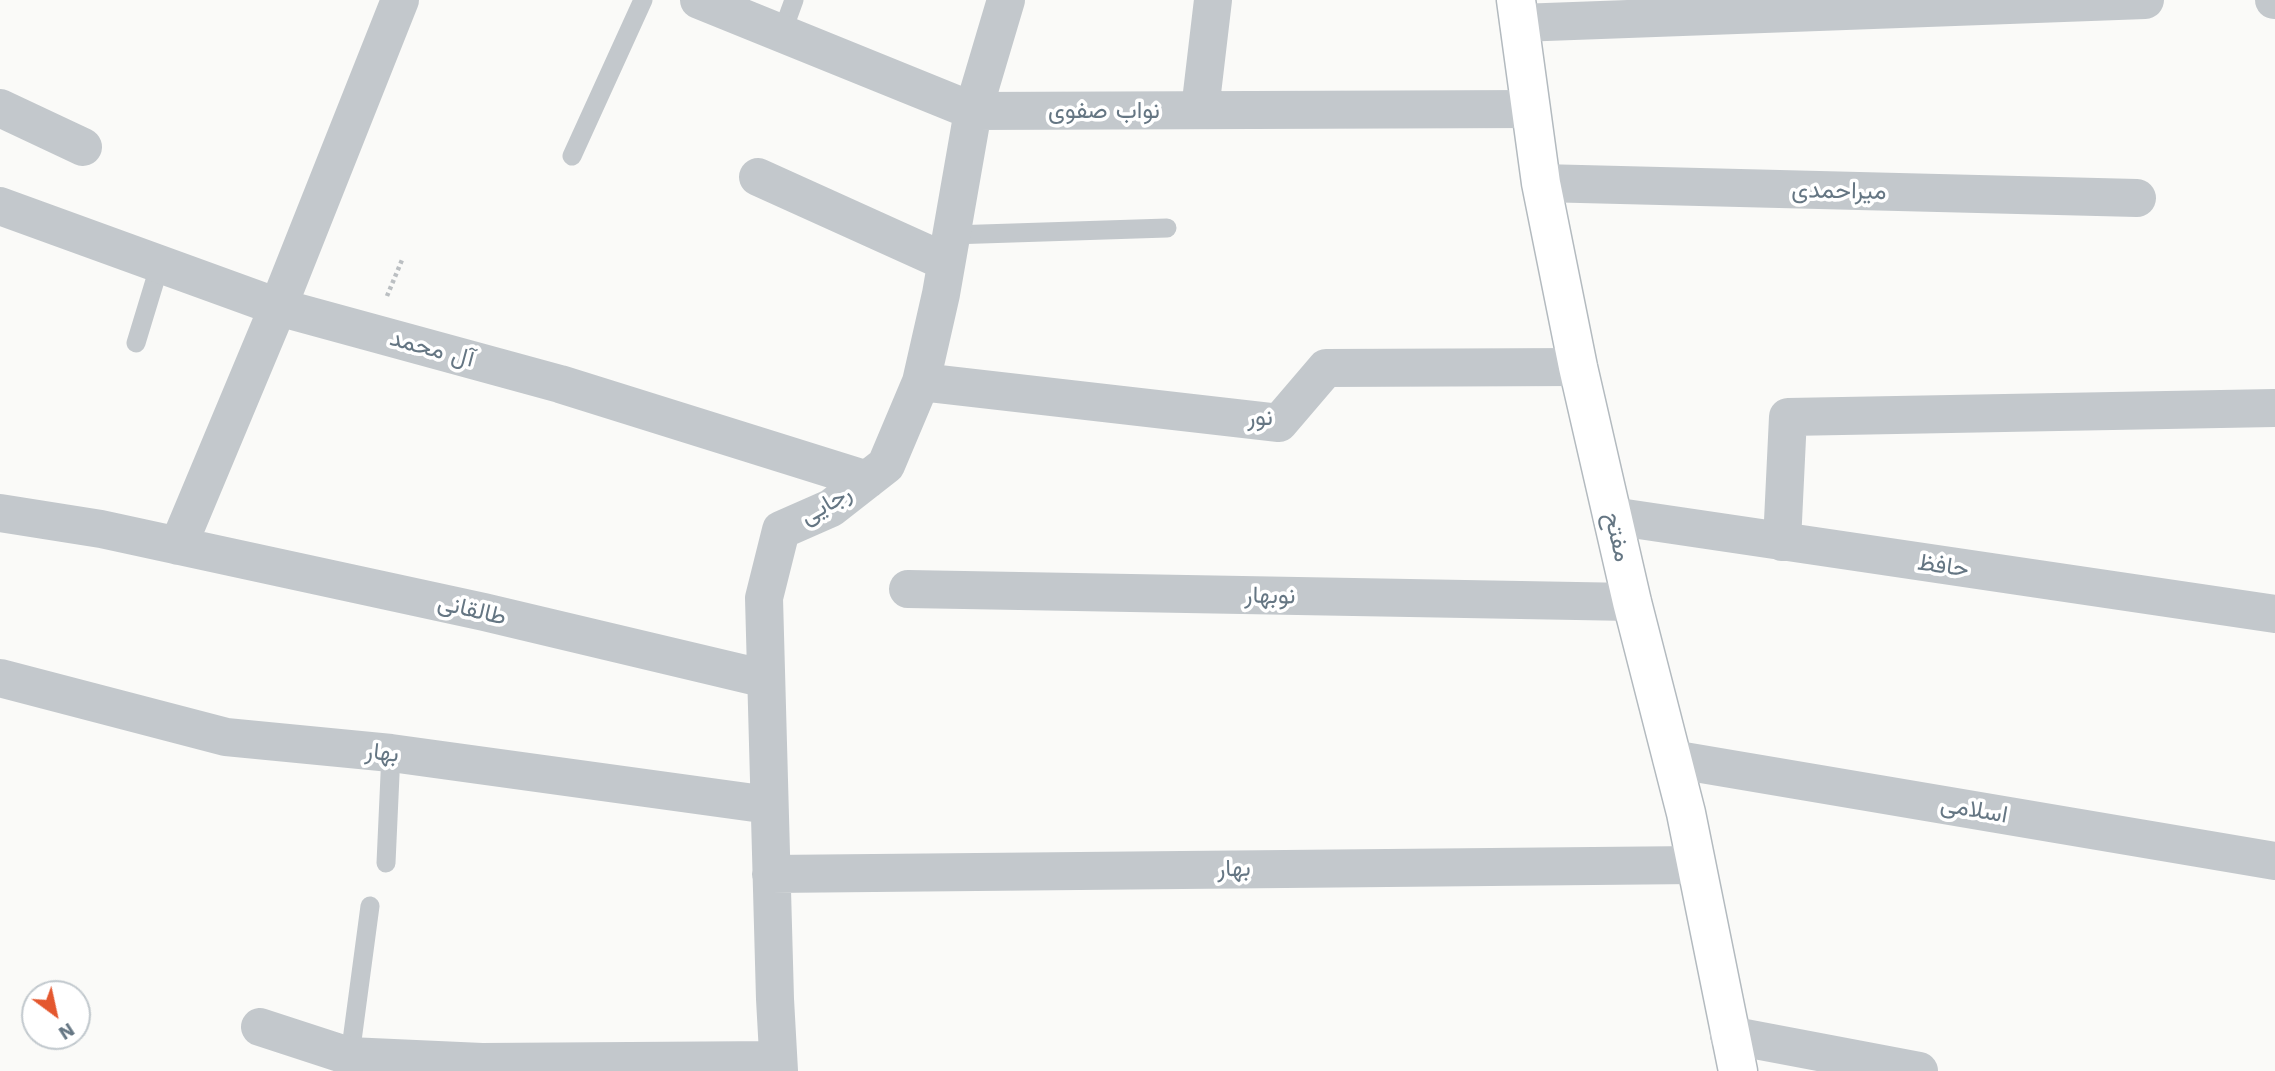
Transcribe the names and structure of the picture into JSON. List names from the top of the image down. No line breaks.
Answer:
{"streets":{"street":["نواب صفوی","میراحمدی","آل محمد","نور","رجایی","مفتح","حافظ","نوبهار","طالقانی","بهار","اسلامی"]},"crossings":[["نواب صفوی","رجایی"],["نواب صفوی","مفتح"],["میراحمدی","مفتح"],["آل محمد","رجایی"],["نور","رجایی"],["نور","مفتح"],["رجایی","طالقانی"],["رجایی","بهار"],["مفتح","حافظ"],["مفتح","نوبهار"],["مفتح","بهار"],["مفتح","اسلامی"]],"north":"bottom right"}
